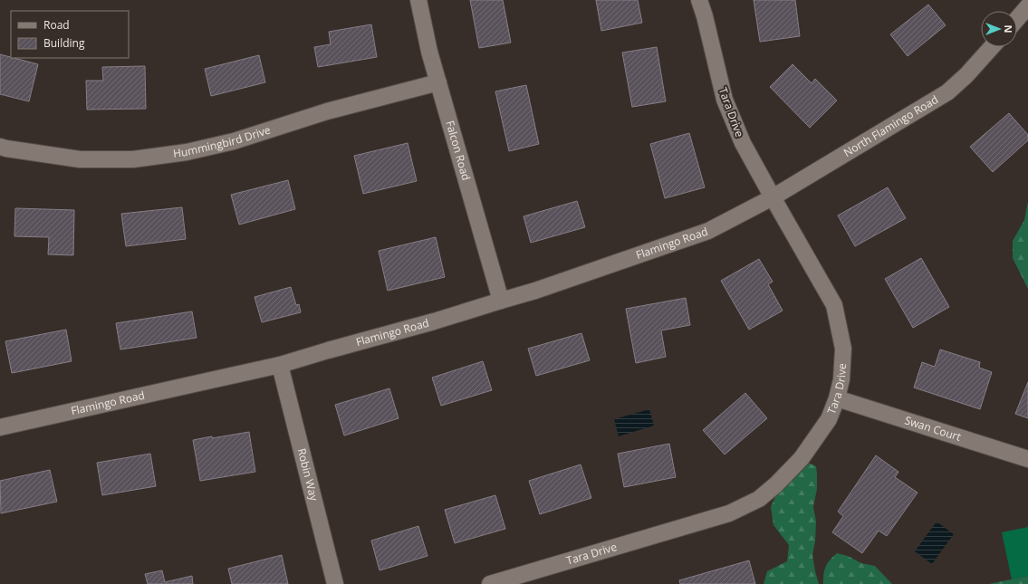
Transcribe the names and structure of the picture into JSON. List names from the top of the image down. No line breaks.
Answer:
{"streets":{"street":["Tara Drive","North Flamingo Road","Hummingbird Drive","Falcon Road","Flamingo Road","Swan Court","Robin Way"]},"crossings":[["Tara Drive","North Flamingo Road"],["Tara Drive","Flamingo Road"],["Tara Drive","Swan Court"],["North Flamingo Road","Flamingo Road"],["Hummingbird Drive","Falcon Road"],["Falcon Road","Flamingo Road"],["Flamingo Road","Robin Way"]],"legend":["Road","Building"],"north":"right"}
